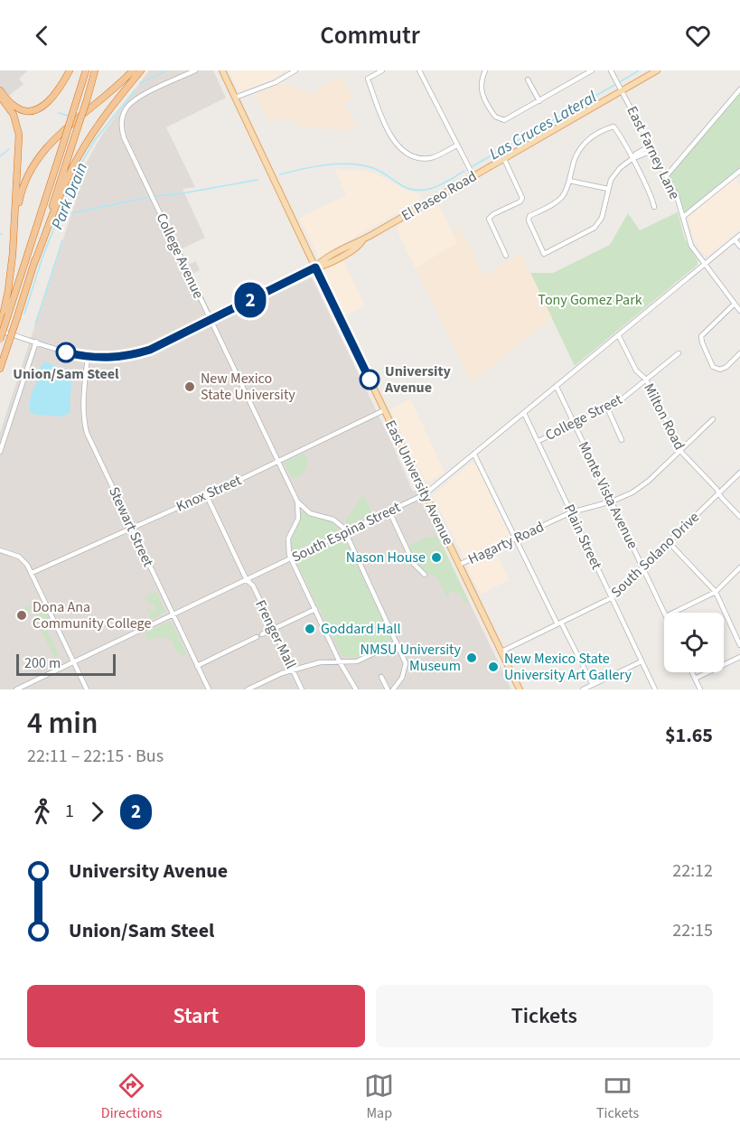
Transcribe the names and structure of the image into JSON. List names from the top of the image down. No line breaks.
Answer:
{"streets":{"main road":["El Paseo Road","East University Avenue"],"street":["East Farney Lane","College Avenue","Milton Road","College Street","Knox Street","Monte Vista Avenue","Stewart Street","South Espina Street","Plain Street","Hagarty Road","South Solano Drive","Frenger Mall"]},"crossings":[["East Farney Lane","El Paseo Road"],["East Farney Lane","South Espina Street"],["El Paseo Road","East University Avenue"],["College Avenue","Knox Street"],["Milton Road","College Street"],["Milton Road","South Espina Street"],["Milton Road","Hagarty Road"],["Milton Road","South Solano Drive"],["College Street","Monte Vista Avenue"],["College Street","Plain Street"],["East University Avenue","Knox Street"],["East University Avenue","South Espina Street"],["East University Avenue","Hagarty Road"],["East University Avenue","South Solano Drive"],["Knox Street","Stewart Street"],["Knox Street","Frenger Mall"],["Monte Vista Avenue","South Espina Street"],["Monte Vista Avenue","Hagarty Road"],["Monte Vista Avenue","South Solano Drive"],["Stewart Street","South Espina Street"],["South Espina Street","Plain Street"],["South Espina Street","Frenger Mall"],["Plain Street","Hagarty Road"],["Plain Street","South Solano Drive"]],"water":["Las Cruces Lateral","Park Drain"],"parks":["Tony Gomez Park"],"places":["Union/Sam Steel","University Avenue","New Mexico State University","Nason House","Dona Ana Community College","Goddard Hall","NMSU University Museum","New Mexico State University Art Gallery"],"lines":["bus line 2"],"scale_bar":"200 m","page":{"header":"Commutr","on_map":"2","scale":"200 m","heading":["4 min","22:11 – 22:15 · Bus","$1.65"],"legs":["1","2"],"list":[{"name":"University Avenue","value":"22:12"},{"name":"Union/Sam Steel","value":"22:15"}],"buttons":["Start","Tickets"],"tabs":["Directions","Map","Tickets"]}}
